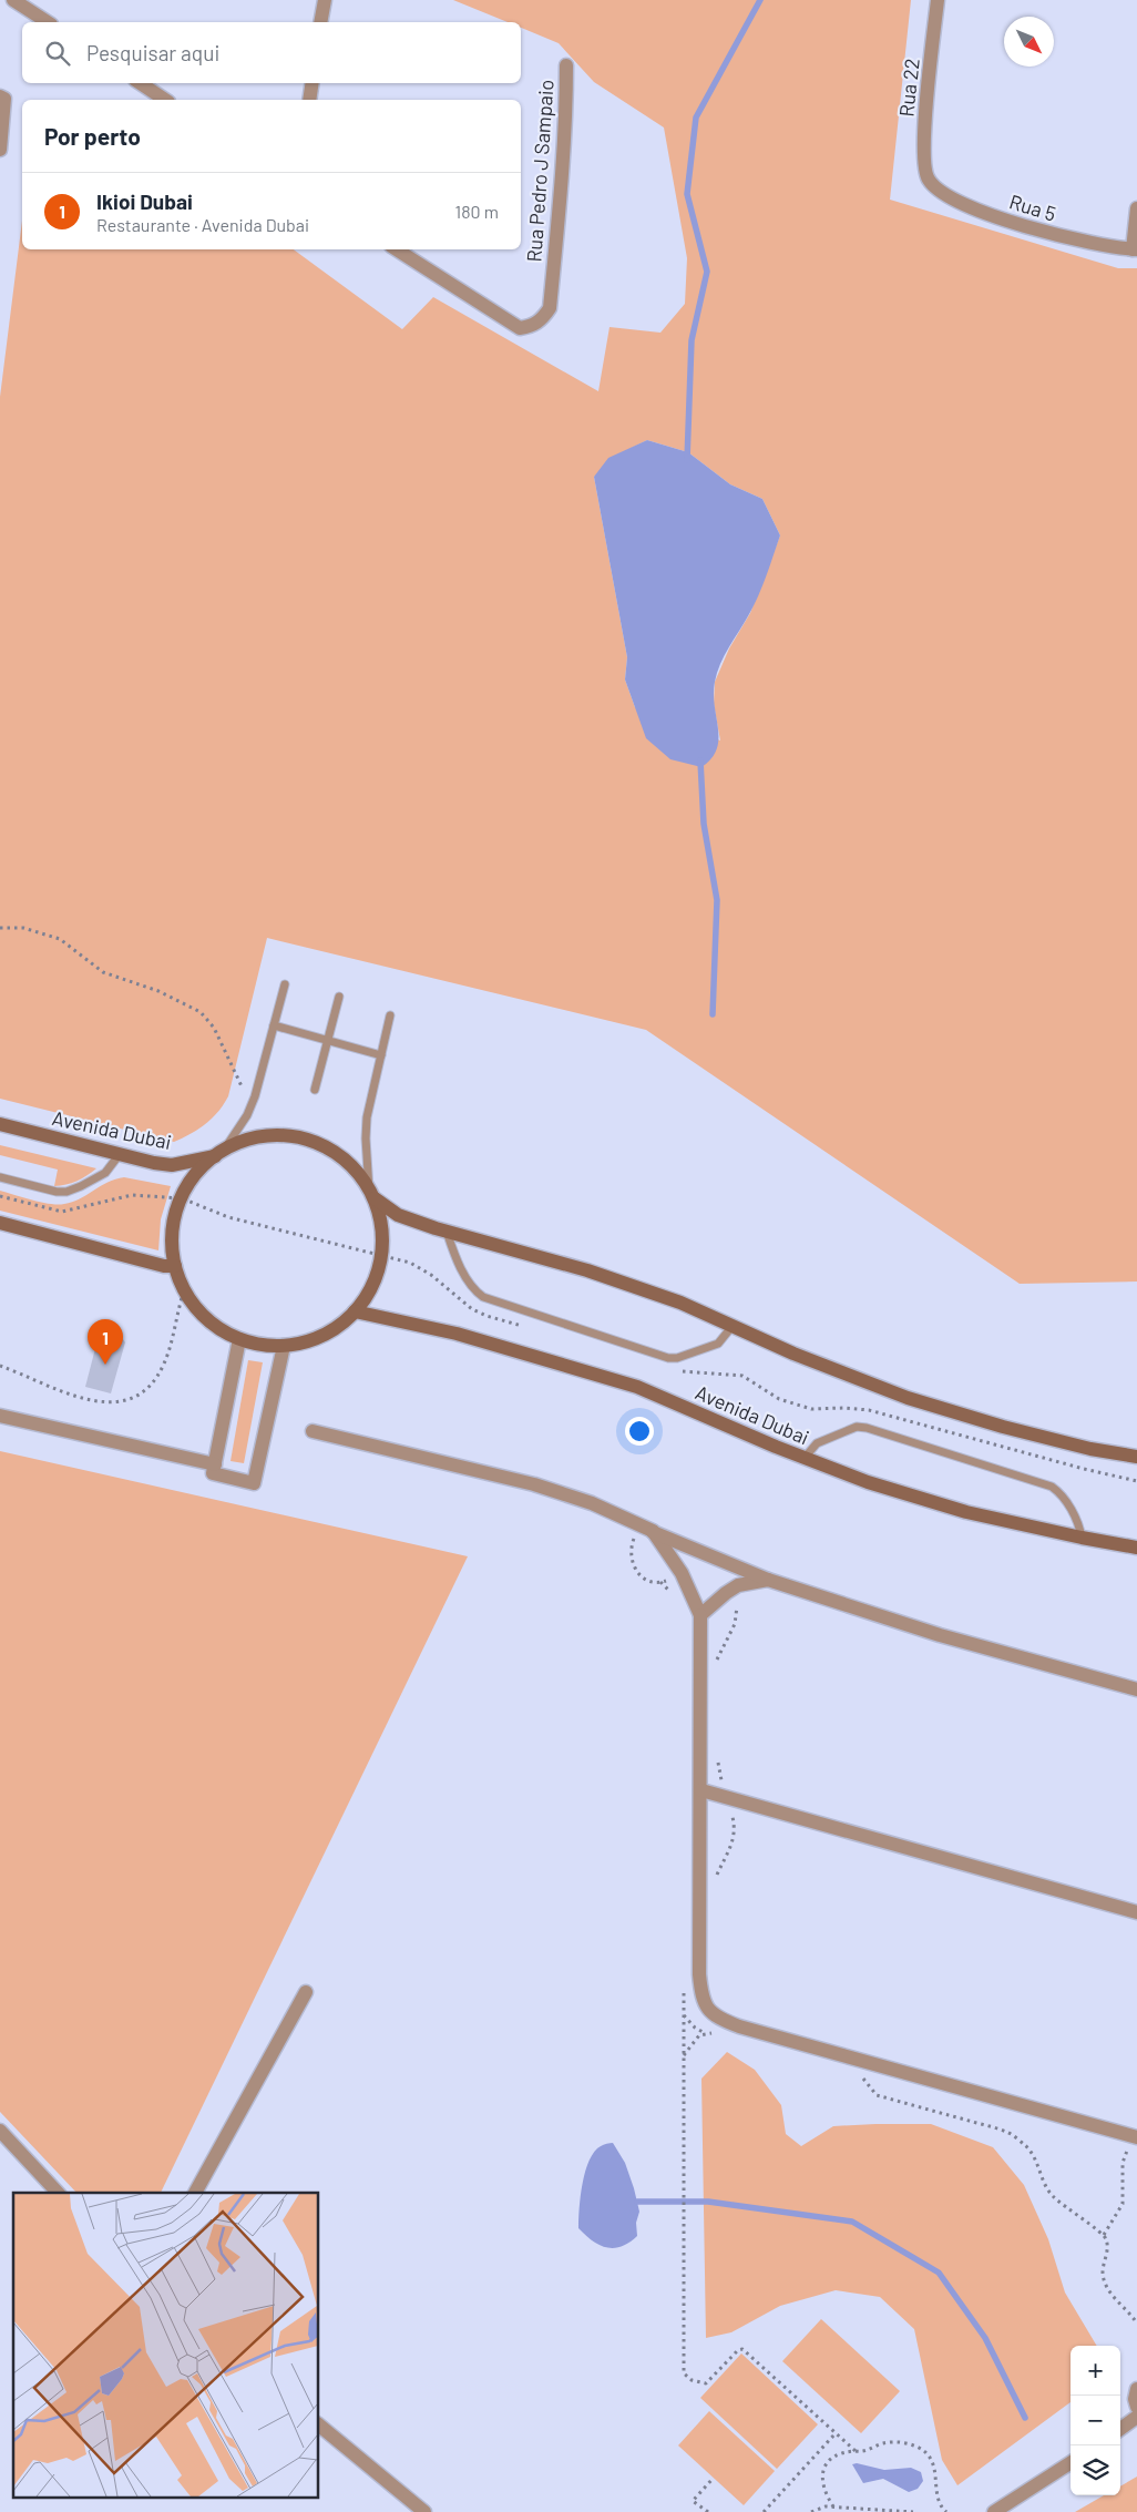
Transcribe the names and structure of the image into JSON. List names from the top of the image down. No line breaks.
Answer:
{"streets":{"street":["Rua 22","Rua Pedro J Sampaio","Rua 5","Avenida Dubai"]},"crossings":[["Rua 22","Rua 5"]],"north":"bottom right","page":{"search":"Pesquisar aqui","heading":"Por perto","list":[{"mark":"1","name":"Ikioi Dubai","note":"Restaurante · Avenida Dubai","value":"180 m"}],"pins":"1","map_buttons":["+","−"]}}
